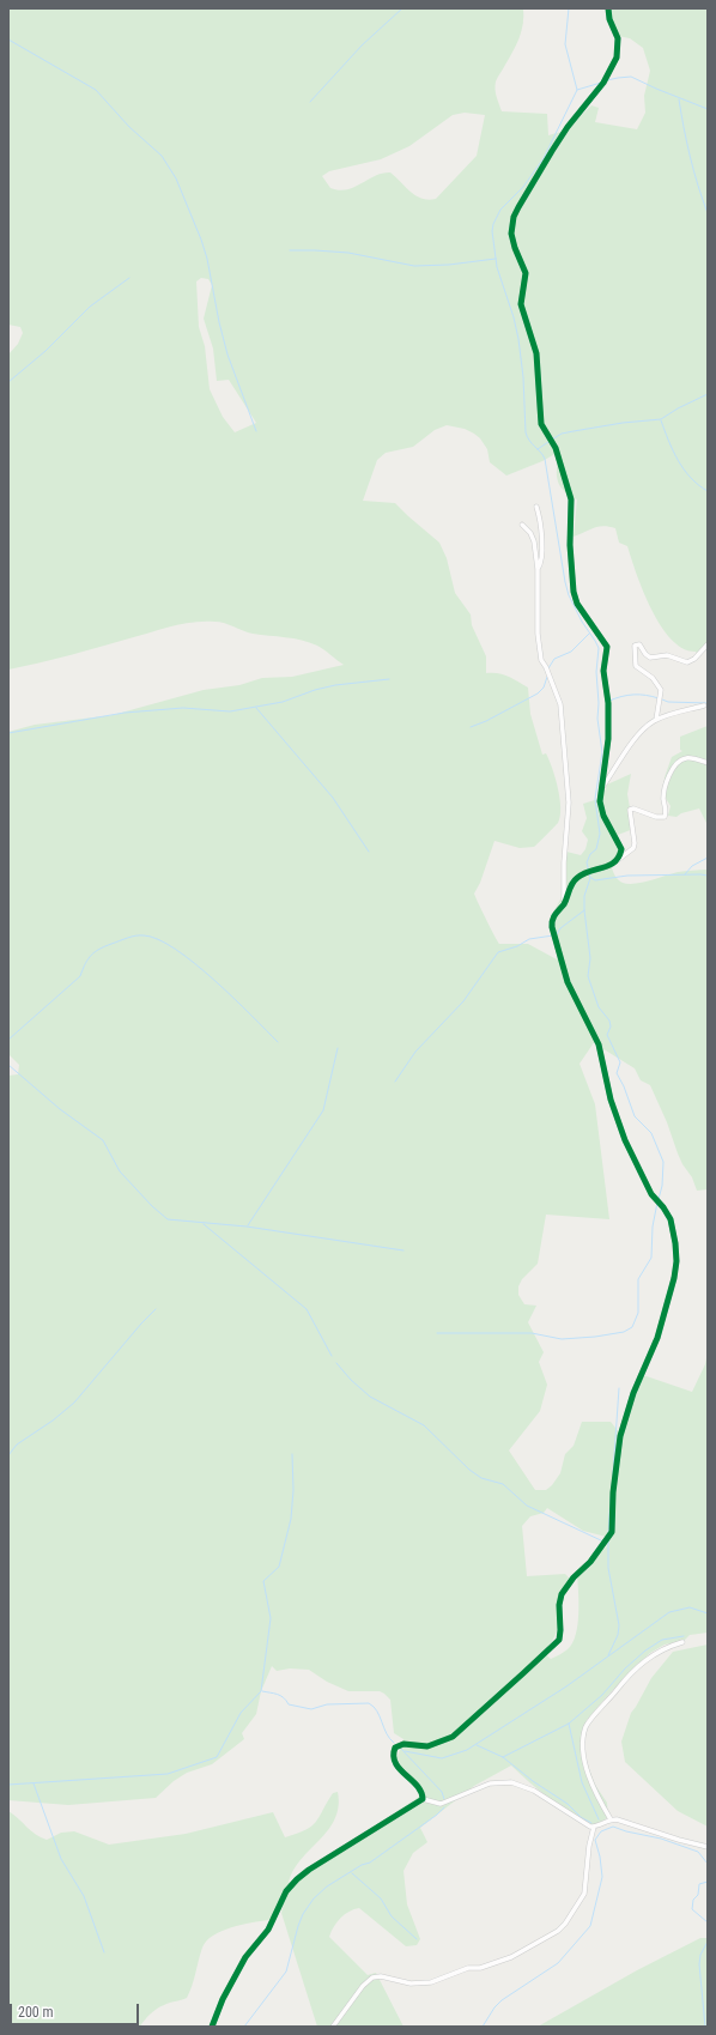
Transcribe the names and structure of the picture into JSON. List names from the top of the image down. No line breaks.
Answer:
{"scale_bar":"200 m"}
